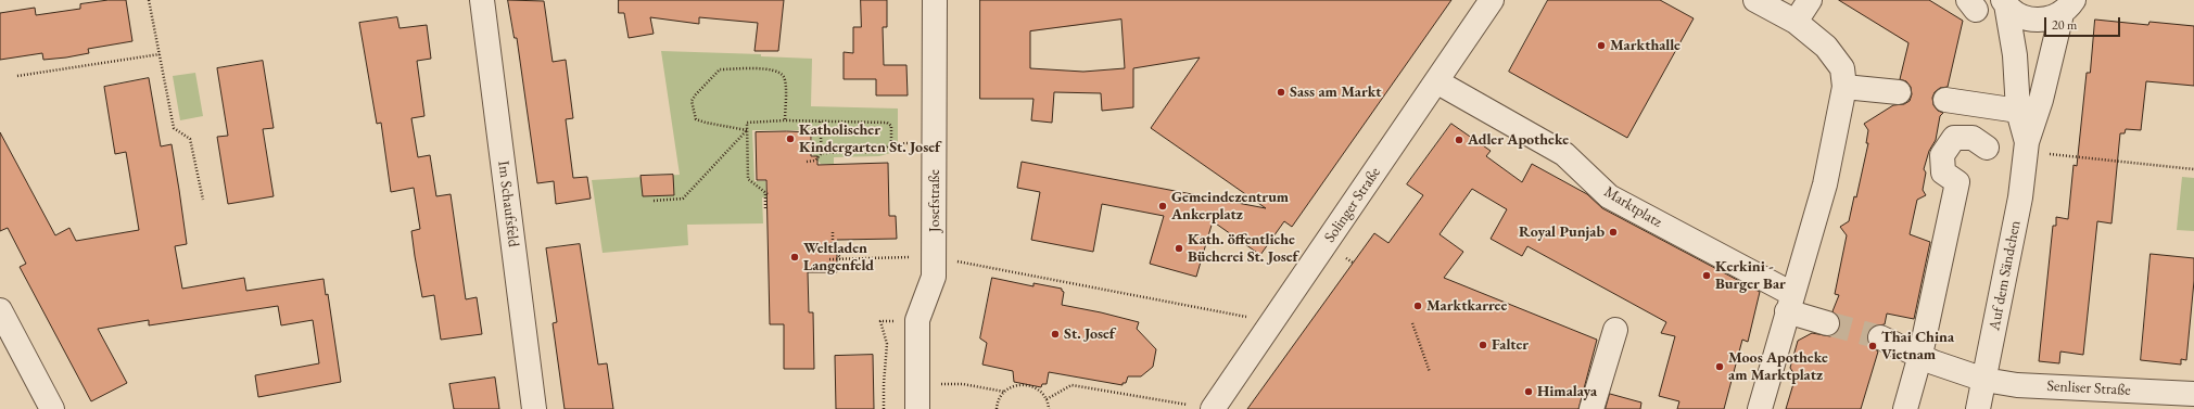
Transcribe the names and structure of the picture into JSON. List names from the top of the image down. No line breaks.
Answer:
{"streets":{"street":["Josefstraße","Im Schaufsfeld","Solinger Straße","Marktplatz","Auf dem Sändchen","Senliser Straße"]},"crossings":[["Solinger Straße","Marktplatz"],["Auf dem Sändchen","Senliser Straße"]],"places":["Markthalle","Sass am Markt","Katholischer Kindergarten St. Josef","Adler Apotheke","Gemeindezentrum Ankerplatz","Royal Punjab","Kath. öffentliche Bücherei St. Josef","Weltladen Langenfeld","Kerkini - Burger Bar","Marktkarree","St. Josef","Falter","Thai China Vietnam","Moos Apotheke am Marktplatz","Himalaya"],"scale_bar":"20 m"}
